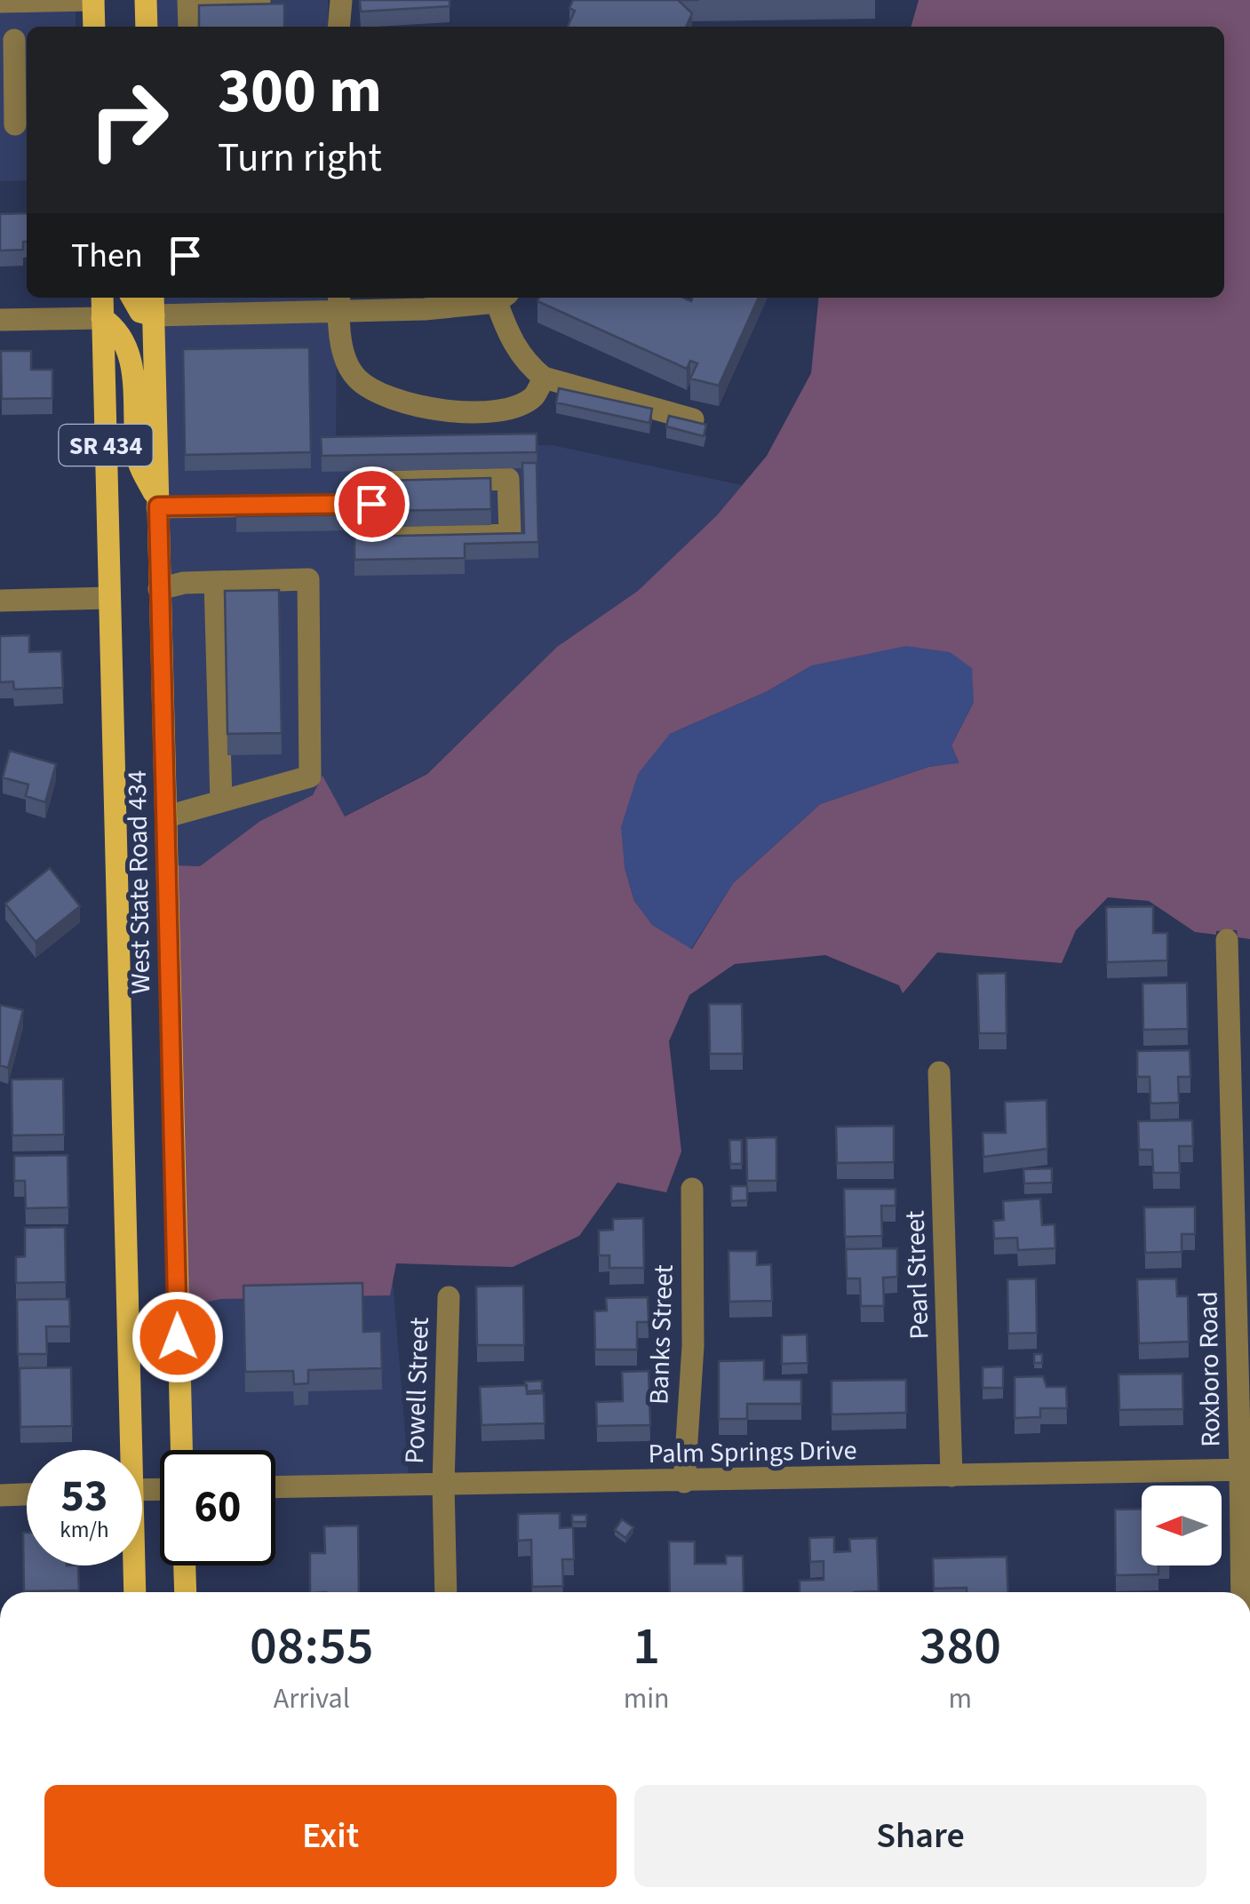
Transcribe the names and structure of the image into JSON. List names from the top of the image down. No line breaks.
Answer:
{"streets":{"main road":["SR 434","West State Road 434"],"street":["Pearl Street","Banks Street","Roxboro Road","Powell Street","Palm Springs Drive"]},"crossings":[["Pearl Street","Palm Springs Drive"],["Banks Street","Palm Springs Drive"],["Roxboro Road","Palm Springs Drive"],["Powell Street","Palm Springs Drive"]],"north":"left","page":{"turn":["300 m","Turn right"],"then":"Then","speed":"53 km/h","limit":"60","eta":["08:55","Arrival","1","min","380","m"],"buttons":["Exit","Share"]}}
